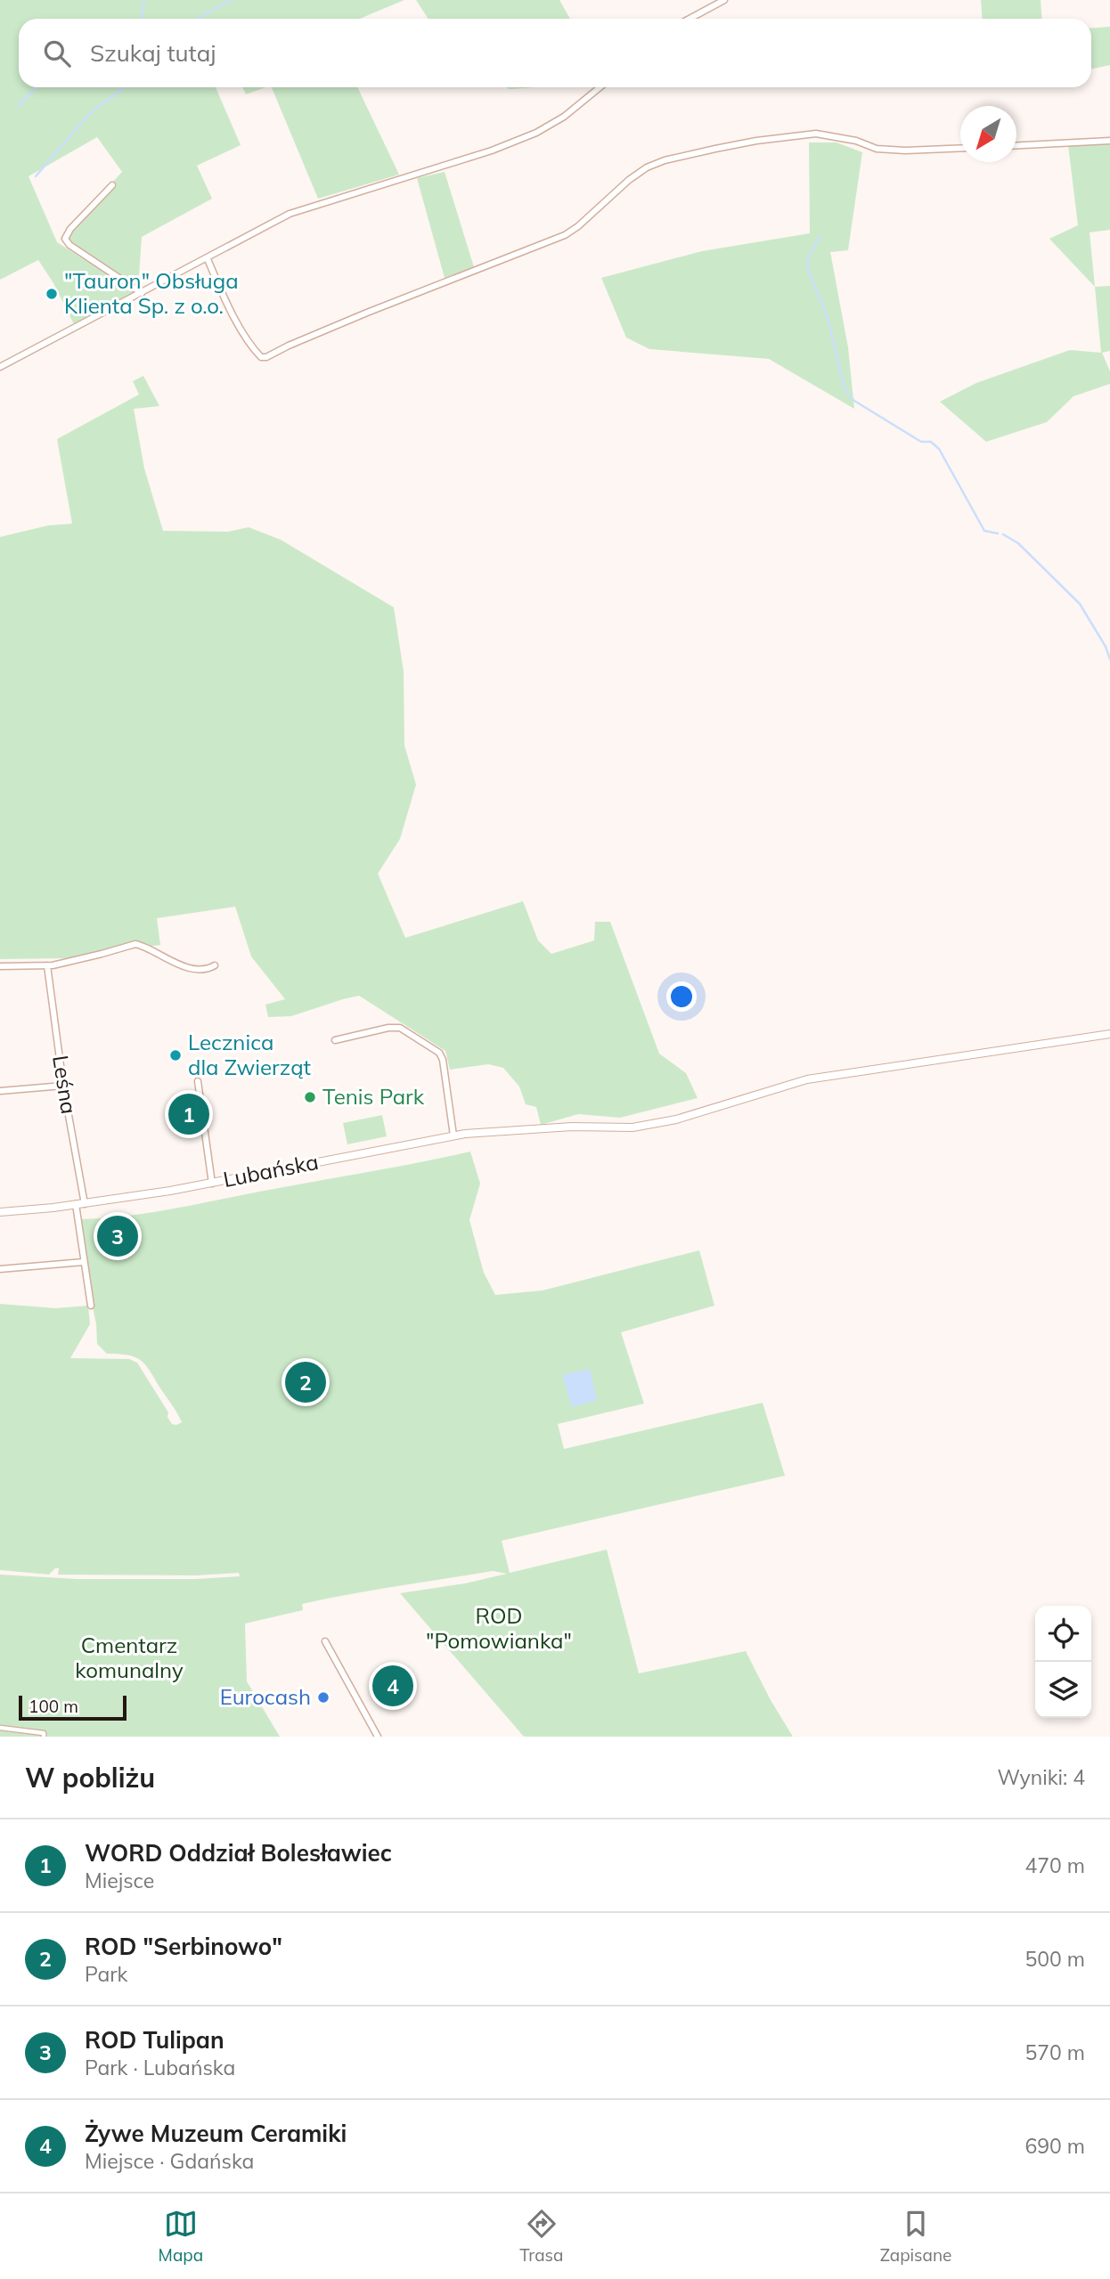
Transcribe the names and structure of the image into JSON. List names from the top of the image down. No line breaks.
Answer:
{"streets":{"street":["Leśna","Lubańska"]},"crossings":[["Leśna","Lubańska"]],"parks":["ROD \"Pomowianka\"","Cmentarz komunalny"],"places":["\"Tauron\" Obsługa Klienta Sp. z o.o.","Lecznica dla Zwierząt","Tenis Park","Eurocash"],"scale_bar":"100 m","north":"bottom left","page":{"search":"Szukaj tutaj","pins":["1","3","2","4"],"scale":"100 m","heading":["W pobliżu","Wyniki: 4"],"list":[{"mark":"1","name":"WORD Oddział Bolesławiec","note":"Miejsce","value":"470 m"},{"mark":"2","name":"ROD \"Serbinowo\"","note":"Park","value":"500 m"},{"mark":"3","name":"ROD Tulipan","note":"Park · Lubańska","value":"570 m"},{"mark":"4","name":"Żywe Muzeum Ceramiki","note":"Miejsce · Gdańska","value":"690 m"}],"nav":["Mapa","Trasa","Zapisane"]}}
